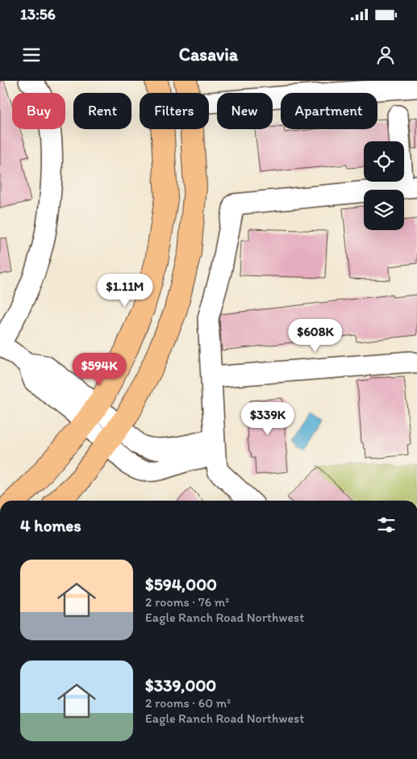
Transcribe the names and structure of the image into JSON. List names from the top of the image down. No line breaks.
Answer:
{"page":{"status":"13:56","header":"Casavia","chip":["Buy","Rent","Filters","New","Apartment"],"price":["$1.11M","$608K","$594K","$339K"],"heading":"4 homes","list":[{"name":"$594,000","note":"2 rooms · 76 m² · Eagle Ranch Road Northwest"},{"name":"$339,000","note":"2 rooms · 60 m² · Eagle Ranch Road Northwest"}]}}
